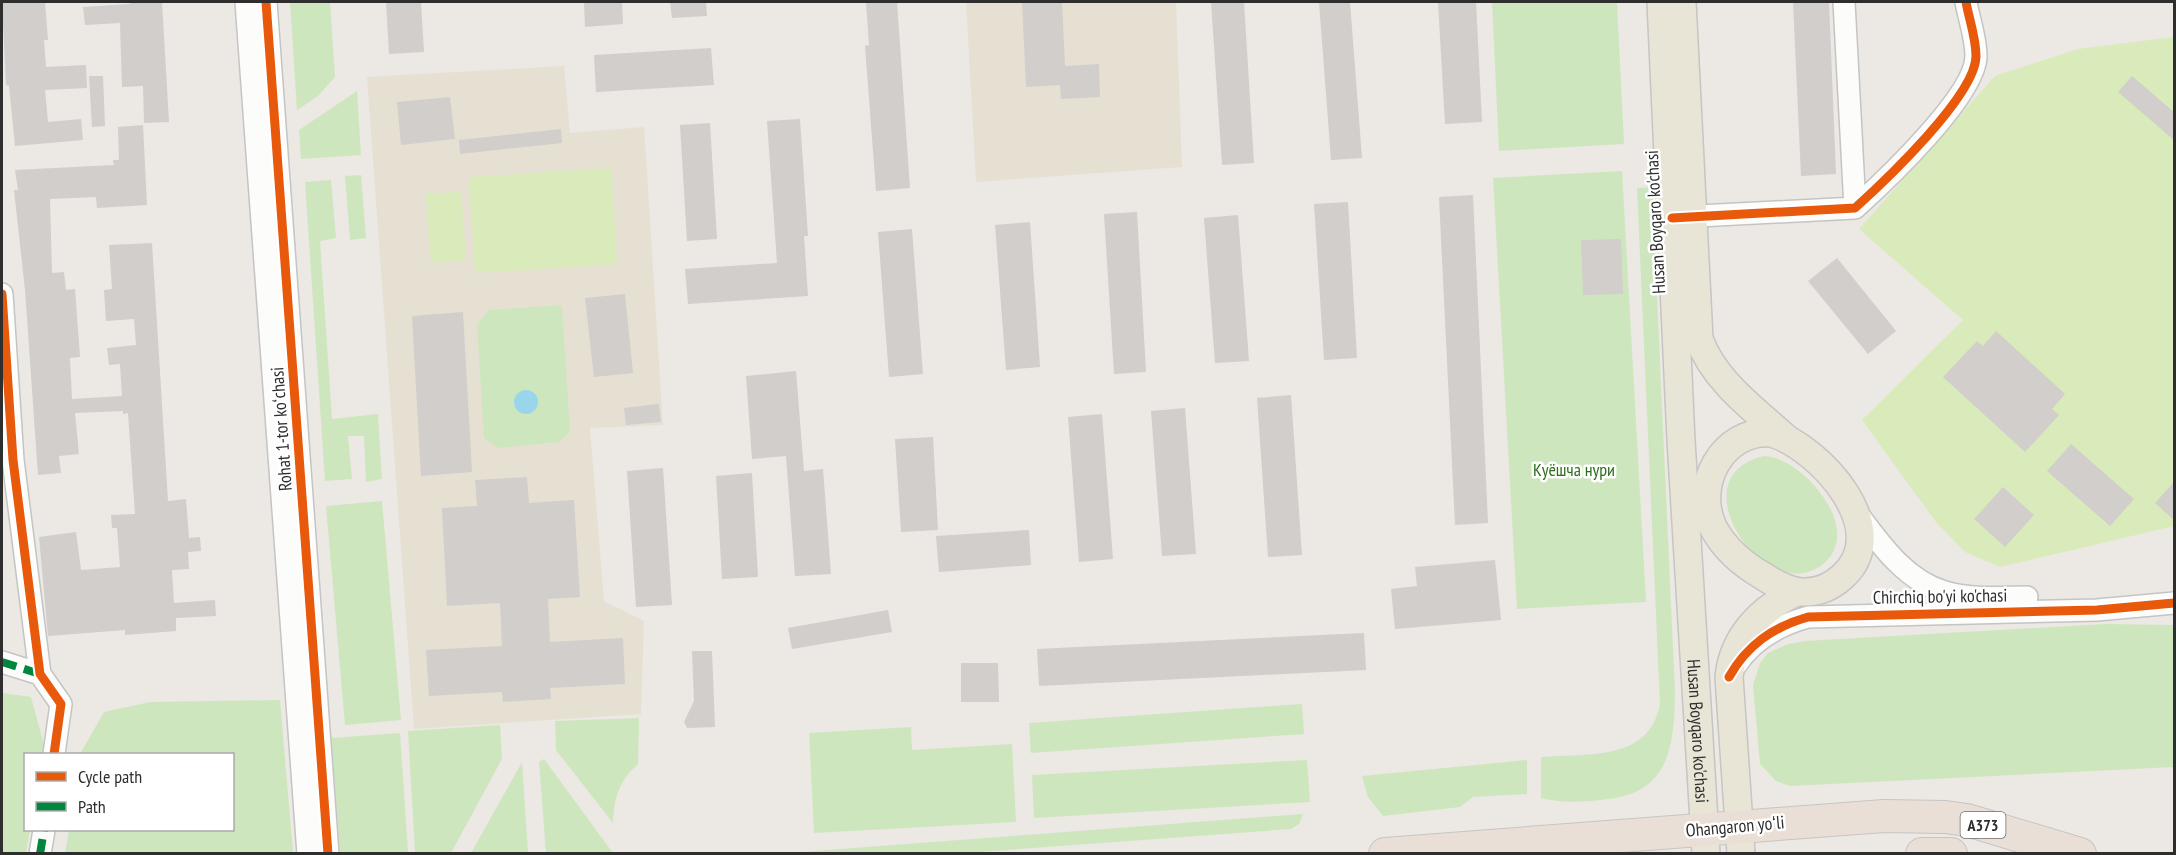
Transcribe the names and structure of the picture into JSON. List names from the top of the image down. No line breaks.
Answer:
{"streets":{"highway":["A373","Ohangaron yoʻli"],"main road":["Husan Boyqaro ko'chasi"],"street":["Rohat 1-tor koʻchasi","Chirchiq bo'yi ko'chasi"]},"crossings":[["Husan Boyqaro ko'chasi","Chirchiq bo'yi ko'chasi"],["Husan Boyqaro ko'chasi","Ohangaron yoʻli"]],"parks":["Куёшча нури"],"legend":["Cycle path","Path"]}
